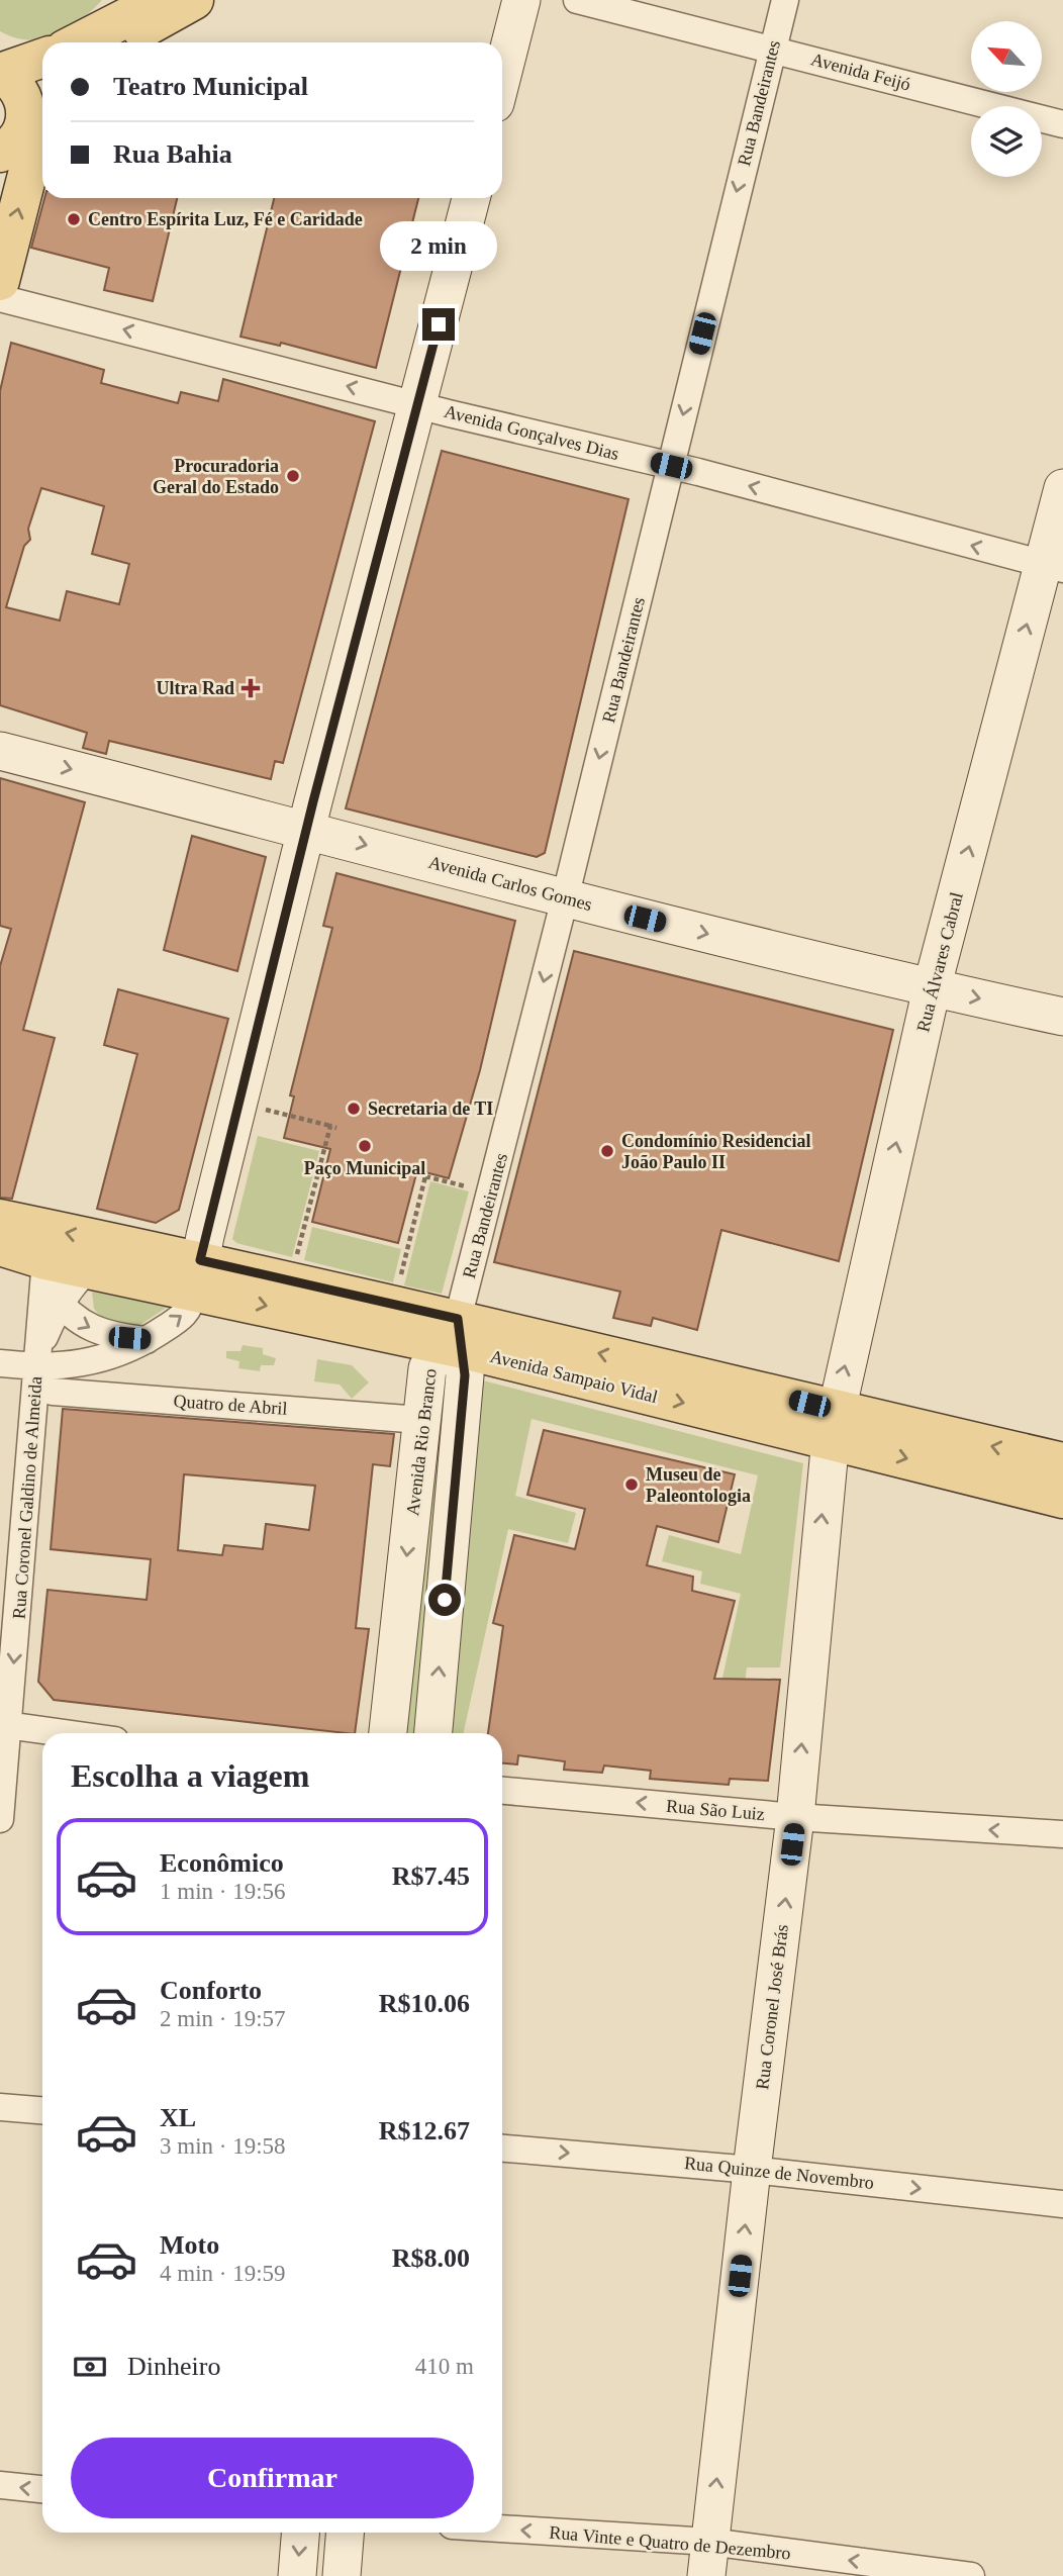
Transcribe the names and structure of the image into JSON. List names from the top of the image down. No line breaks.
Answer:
{"streets":{"main road":["Avenida Sampaio Vidal"],"street":["Avenida Feijó","Rua Bandeirantes","Avenida Gonçalves Dias","Avenida Carlos Gomes","Rua Álvares Cabral","Quatro de Abril","Avenida Rio Branco","Rua Coronel Galdino de Almeida","Rua São Luiz","Rua Coronel José Brás","Rua Quinze de Novembro","Rua Vinte e Quatro de Dezembro"]},"crossings":[["Avenida Feijó","Rua Bandeirantes"],["Rua Bandeirantes","Avenida Gonçalves Dias"],["Rua Bandeirantes","Avenida Carlos Gomes"],["Rua Bandeirantes","Avenida Sampaio Vidal"],["Rua Bandeirantes","Avenida Rio Branco"],["Avenida Gonçalves Dias","Rua Álvares Cabral"],["Avenida Carlos Gomes","Rua Álvares Cabral"],["Rua Álvares Cabral","Avenida Sampaio Vidal"],["Rua Álvares Cabral","Rua Coronel José Brás"],["Avenida Sampaio Vidal","Avenida Rio Branco"],["Avenida Sampaio Vidal","Rua Coronel Galdino de Almeida"],["Avenida Sampaio Vidal","Rua Coronel José Brás"],["Rua São Luiz","Rua Coronel José Brás"],["Rua Coronel José Brás","Rua Quinze de Novembro"],["Rua Coronel José Brás","Rua Vinte e Quatro de Dezembro"]],"one_way":["Rua Bandeirantes","Avenida Gonçalves Dias","Avenida Carlos Gomes","Rua Álvares Cabral","Rua Coronel Galdino de Almeida","Rua São Luiz","Rua Coronel José Brás","Rua Quinze de Novembro","Rua Vinte e Quatro de Dezembro"],"places":{"other":["Centro Espírita Luz, Fé e Caridade","Procuradoria Geral do Estado","Secretaria de TI","Paço Municipal","Condomínio Residencial João Paulo II","Museu de Paleontologia"],"health":["Ultra Rad"]},"north":"top left","page":{"banner":["Teatro Municipal","Rua Bahia"],"bubble":"2 min","heading":"Escolha a viagem","list":[{"name":"Econômico","note":"1 min · 19:56","value":"R$7.45"},{"name":"Conforto","note":"2 min · 19:57","value":"R$10.06"},{"name":"XL","note":"3 min · 19:58","value":"R$12.67"},{"name":"Moto","note":"4 min · 19:59","value":"R$8.00"}],"pay":["Dinheiro","410 m"],"buttons":"Confirmar"}}
